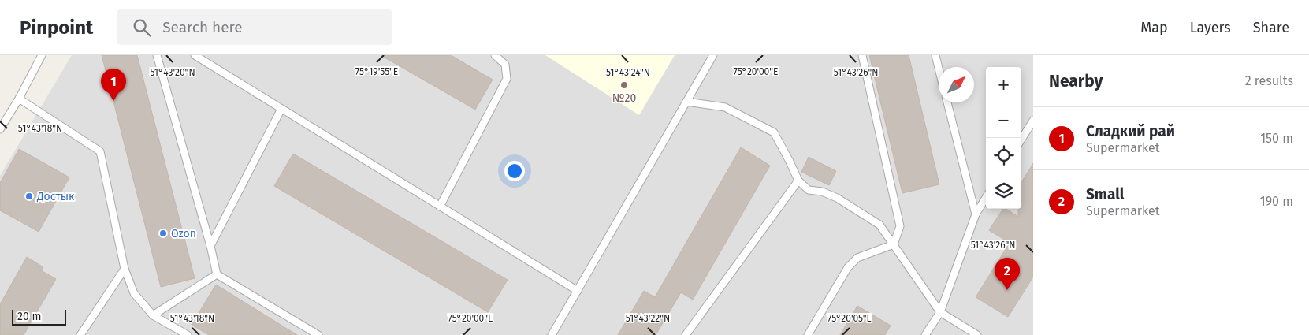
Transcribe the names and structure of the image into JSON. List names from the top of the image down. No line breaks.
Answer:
{"places":["№20","Достык","Ozon"],"scale_bar":"20 m","north":"top right","page":{"header":"Pinpoint","search":"Search here","nav":["Map","Layers","Share"],"heading":["Nearby","2 results"],"map_buttons":["+","−"],"pins":["1","2"],"list":[{"mark":"1","name":"Сладкий рай","note":"Supermarket","value":"150 m"},{"mark":"2","name":"Small","note":"Supermarket","value":"190 m"}],"scale":"20 m"},"coordinates":["75°19'55\"E","75°20'00\"E","51°43'20\"N","51°43'24\"N","51°43'26\"N","51°43'18\"N","51°43'22\"N","75°20'05\"E"]}
